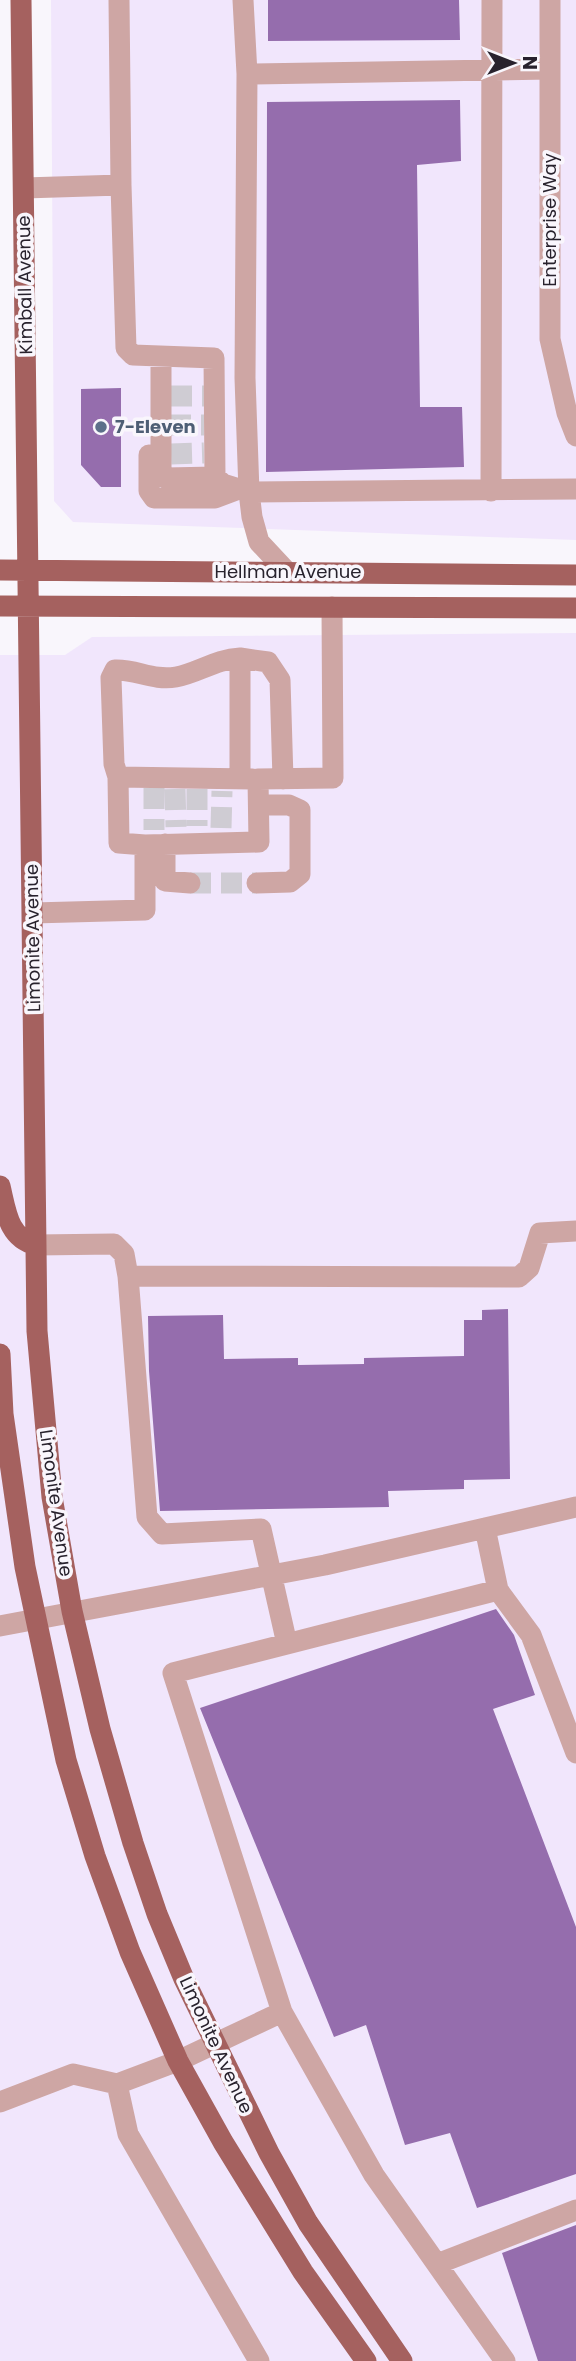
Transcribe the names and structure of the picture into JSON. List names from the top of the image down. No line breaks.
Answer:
{"streets":{"main road":["Kimball Avenue","Hellman Avenue","Limonite Avenue"],"street":["Enterprise Way"]},"crossings":[["Kimball Avenue","Hellman Avenue"],["Kimball Avenue","Limonite Avenue"],["Hellman Avenue","Limonite Avenue"]],"places":["7-Eleven"],"north":"right"}
